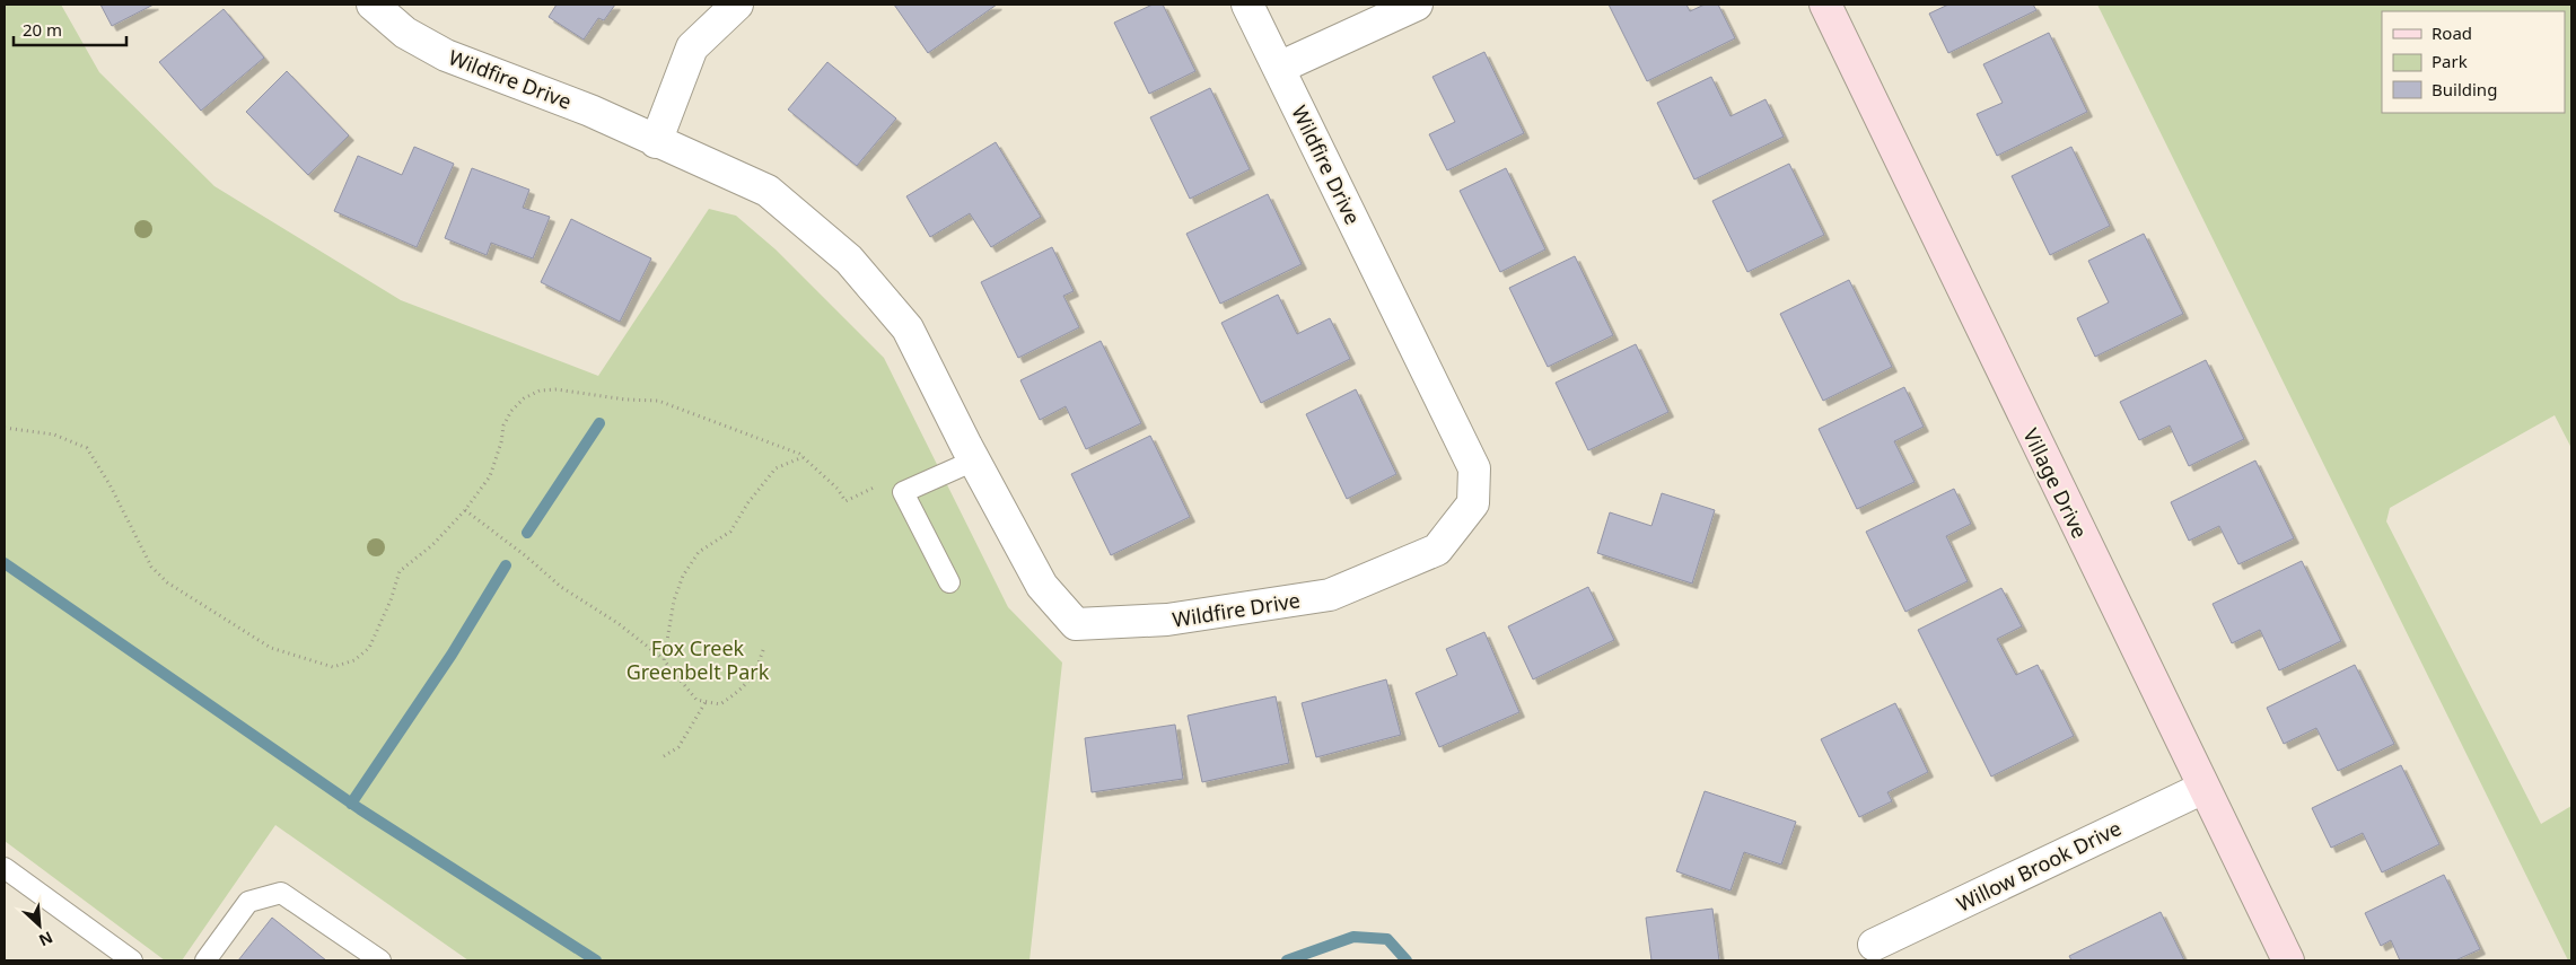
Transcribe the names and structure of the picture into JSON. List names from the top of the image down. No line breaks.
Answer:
{"streets":{"street":["Wildfire Drive","Village Drive","Willow Brook Drive"]},"crossings":[["Village Drive","Willow Brook Drive"]],"parks":["Fox Creek Greenbelt Park"],"legend":["Road","Park","Building"],"scale_bar":"20 m","north":"bottom right"}
